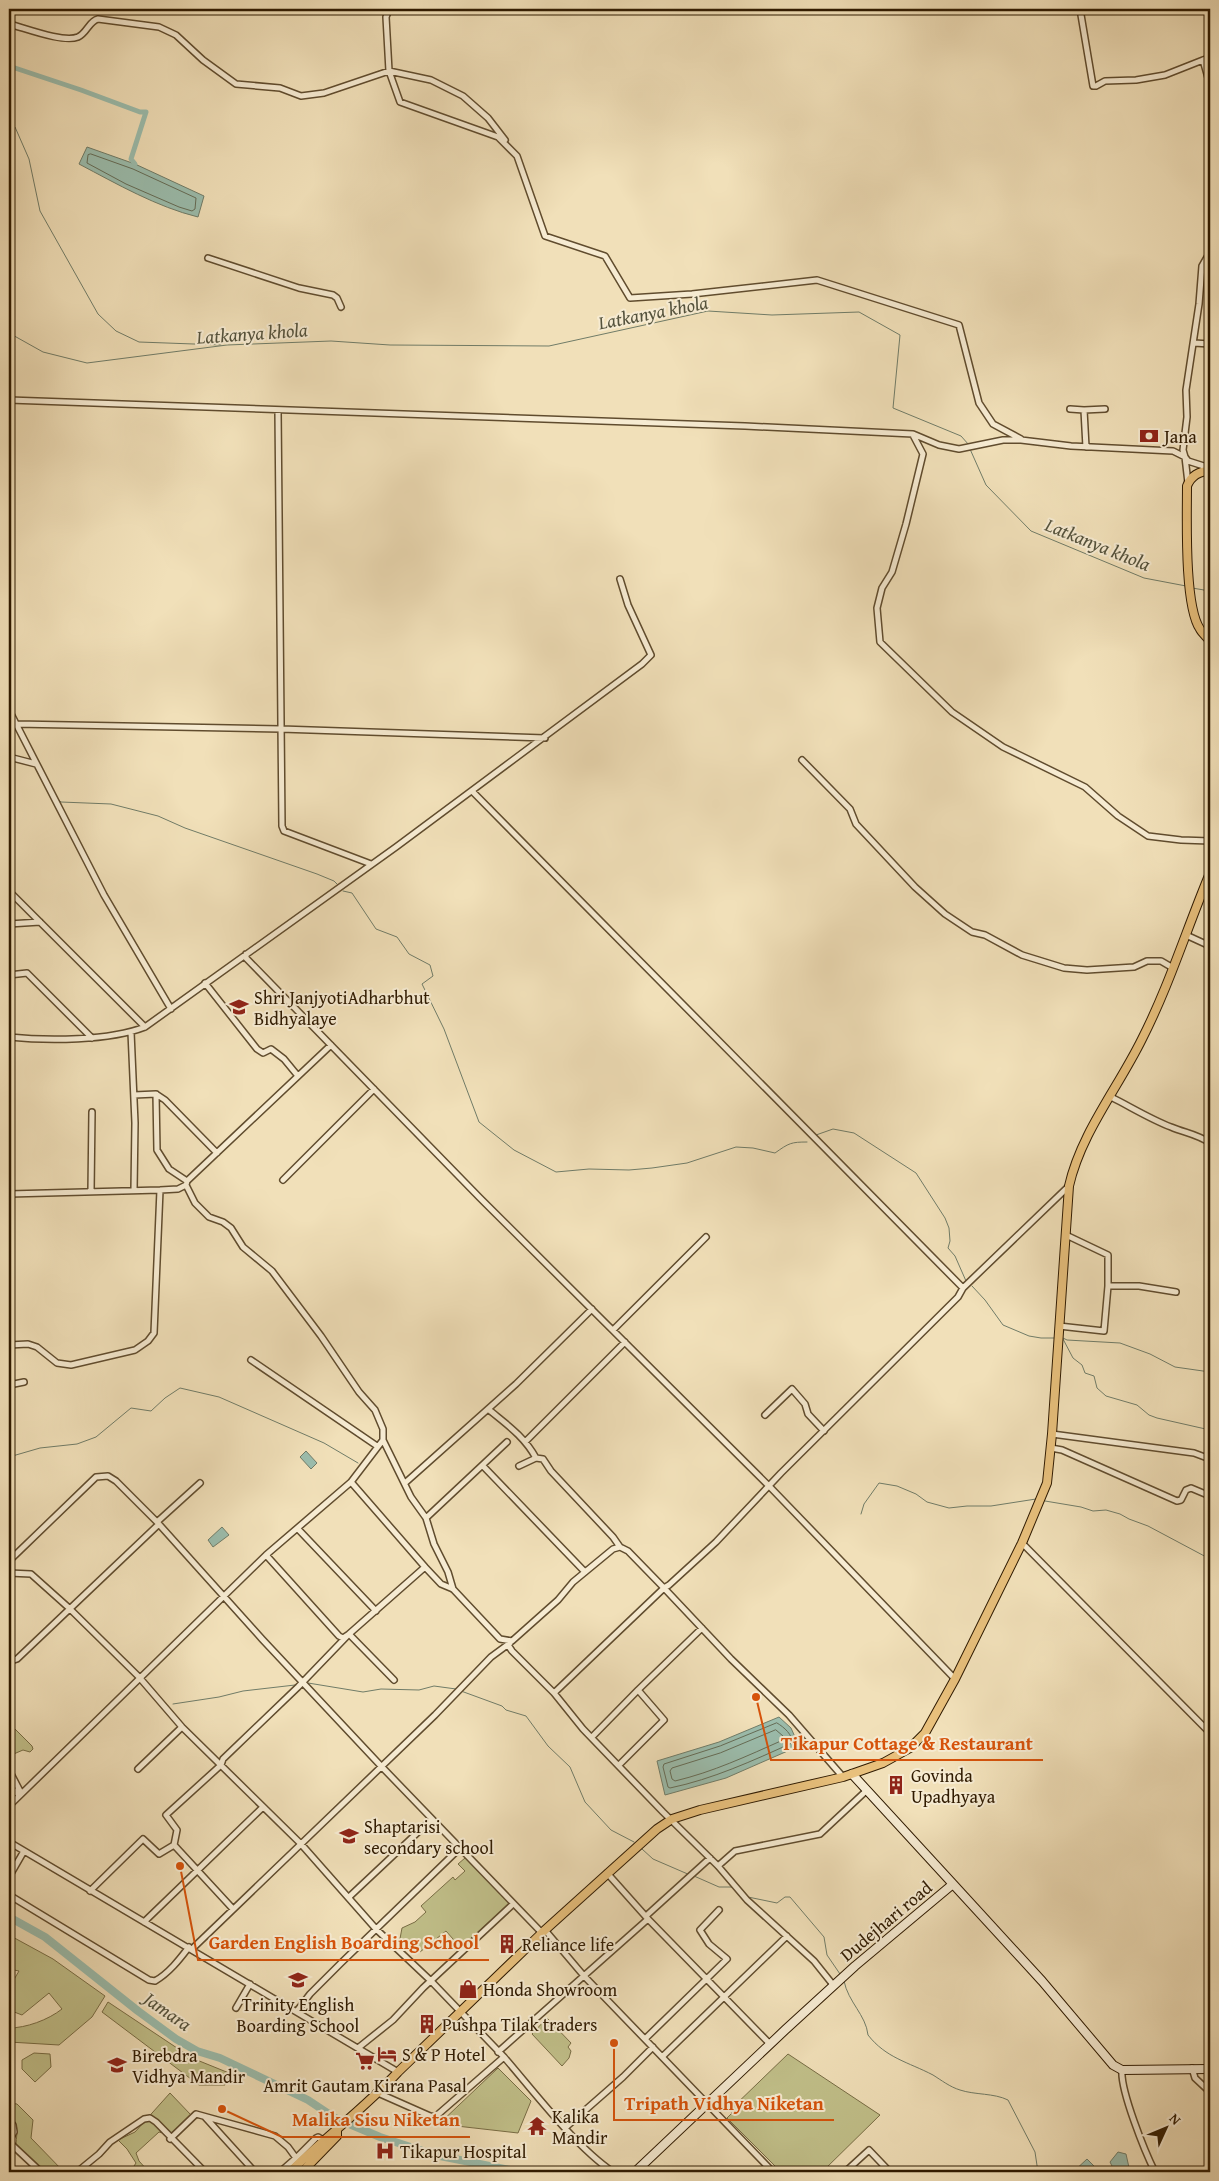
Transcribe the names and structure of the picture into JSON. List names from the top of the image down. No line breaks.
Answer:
{"streets":{"street":["Dudejhari road"]},"water":["Latkanya khola","Jamara"],"places":{"bank":["Jana"],"school or university":["Shri JanjyotiAdharbhut Bidhyalaye","Shaptarisi secondary school","Trinity English Boarding School","Birebdra Vidhya Mandir"],"other":["Tikapur Cottage & Restaurant","Garden English Boarding School","Tripath Vidhya Niketan","Malika Sisu Niketan"],"building":["Govinda Upadhyaya","Reliance life","Pushpa Tilak traders"],"shop":["Honda Showroom"],"hotel":["S & P Hotel"],"supermarket":["Amrit Gautam Kirana Pasal"],"temple":["Kalika Mandir"],"hospital":["Tikapur Hospital"]},"north":"top right"}
